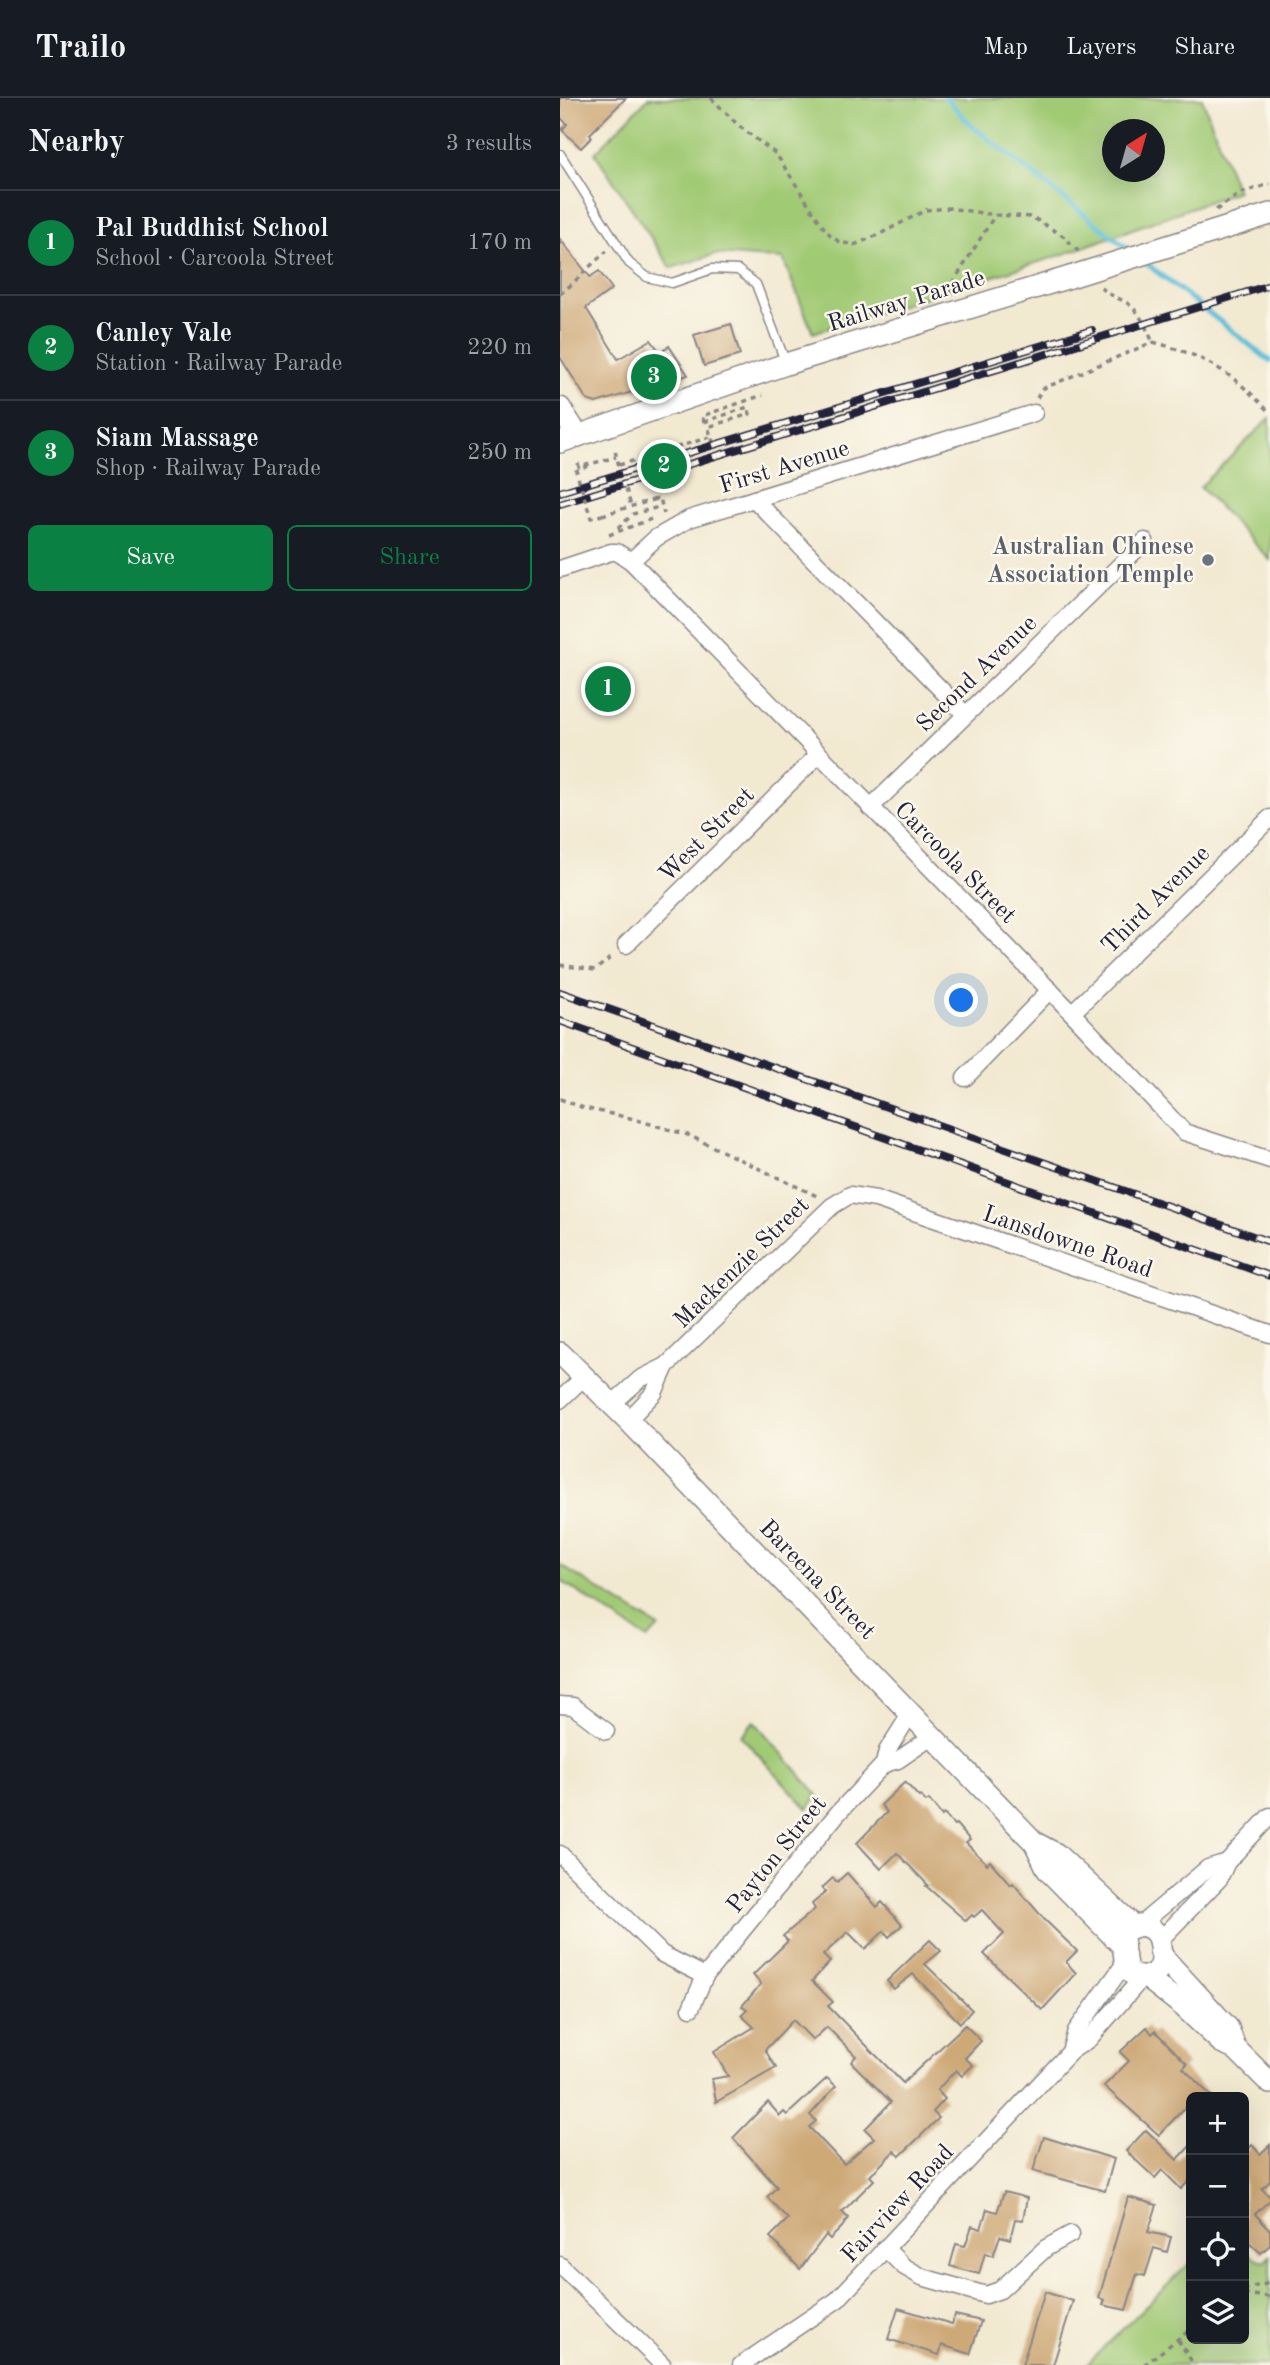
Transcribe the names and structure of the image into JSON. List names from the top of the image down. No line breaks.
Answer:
{"streets":{"main road":["Railway Parade","Bareena Street"],"street":["First Avenue","Second Avenue","West Street","Carcoola Street","Third Avenue","Lansdowne Road","Mackenzie Street","Payton Street","Fairview Road"]},"crossings":[["First Avenue","Carcoola Street"],["Second Avenue","Carcoola Street"],["West Street","Carcoola Street"],["Carcoola Street","Third Avenue"],["Lansdowne Road","Mackenzie Street"],["Mackenzie Street","Bareena Street"],["Bareena Street","Payton Street"],["Bareena Street","Fairview Road"]],"places":["Australian Chinese Association Temple"],"north":"top right","page":{"header":"Trailo","nav":["Map","Layers","Share"],"heading":["Nearby","3 results"],"list":[{"mark":"1","name":"Pal Buddhist School","note":"School · Carcoola Street","value":"170 m"},{"mark":"2","name":"Canley Vale","note":"Station · Railway Parade","value":"220 m"},{"mark":"3","name":"Siam Massage","note":"Shop · Railway Parade","value":"250 m"}],"pins":["3","2","1"],"buttons":["Save","Share"],"map_buttons":["+","−"]}}
